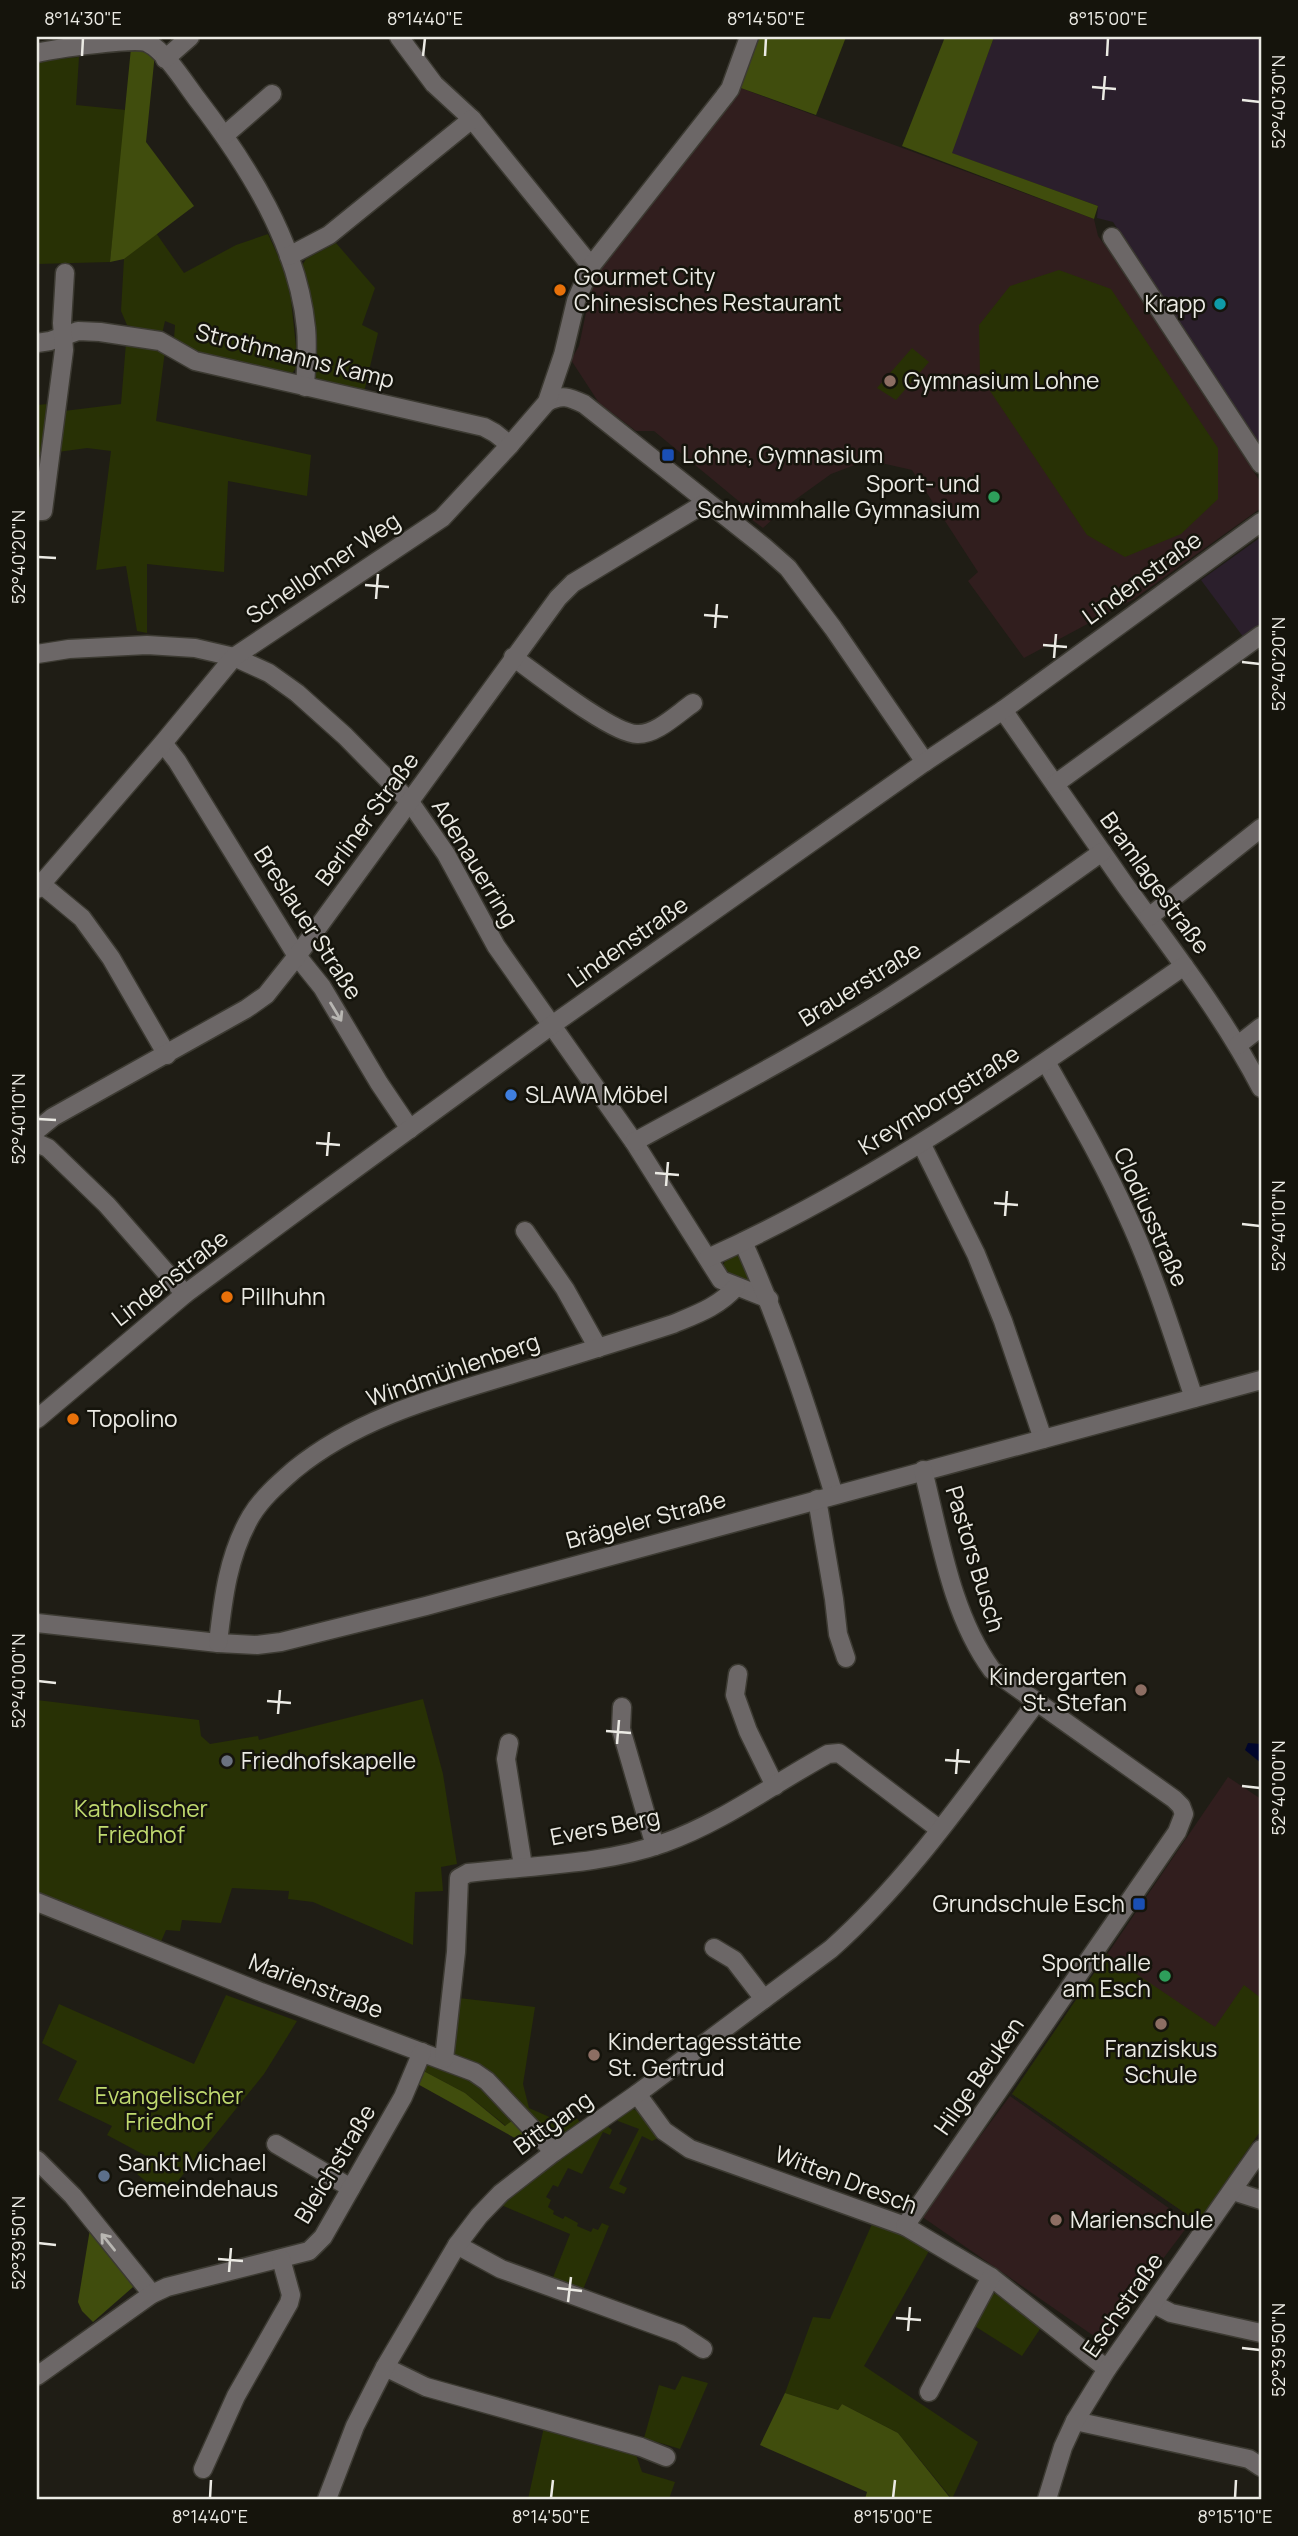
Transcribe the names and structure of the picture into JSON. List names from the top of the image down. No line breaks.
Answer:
{"streets":{"street":["Strothmanns Kamp","Schellohner Weg","Lindenstraße","Berliner Straße","Adenauerring","Bramlagestraße","Breslauer Straße","Brauerstraße","Kreymborgstraße","Clodiusstraße","Windmühlenberg","Brägeler Straße","Pastors Busch","Evers Berg","Marienstraße","Hilge Beuken","Bittgang","Bleichstraße","Witten Dresch","Eschstraße"]},"crossings":[["Strothmanns Kamp","Schellohner Weg"],["Schellohner Weg","Adenauerring"],["Schellohner Weg","Breslauer Straße"],["Lindenstraße","Adenauerring"],["Lindenstraße","Bramlagestraße"],["Lindenstraße","Breslauer Straße"],["Berliner Straße","Adenauerring"],["Berliner Straße","Breslauer Straße"],["Adenauerring","Brauerstraße"],["Adenauerring","Kreymborgstraße"],["Adenauerring","Windmühlenberg"],["Bramlagestraße","Brauerstraße"],["Bramlagestraße","Kreymborgstraße"],["Kreymborgstraße","Clodiusstraße"],["Clodiusstraße","Brägeler Straße"],["Windmühlenberg","Brägeler Straße"],["Brägeler Straße","Pastors Busch"],["Pastors Busch","Hilge Beuken"],["Pastors Busch","Bittgang"],["Evers Berg","Marienstraße"],["Evers Berg","Bittgang"],["Marienstraße","Bittgang"],["Marienstraße","Bleichstraße"],["Hilge Beuken","Witten Dresch"],["Bittgang","Witten Dresch"],["Witten Dresch","Eschstraße"]],"one_way":["Breslauer Straße"],"parks":["Katholischer Friedhof","Evangelischer Friedhof"],"places":{"other":["Gourmet City Chinesisches Restaurant","Krapp","Gymnasium Lohne","Sport- und Schwimmhalle Gymnasium","SLAWA Möbel","Pillhuhn","Topolino","Kindergarten St. Stefan","Friedhofskapelle","Sporthalle am Esch","Franziskus Schule","Kindertagesstätte St. Gertrud","Sankt Michael Gemeindehaus","Marienschule"],"transit":["Lohne, Gymnasium","Grundschule Esch"]},"coordinates":["8°14'30\"E","8°14'40\"E","8°14'50\"E","8°15'00\"E","52°40'30\"N","52°40'20\"N","52°40'10\"N","52°40'00\"N","52°39'50\"N","8°15'10\"E"]}
